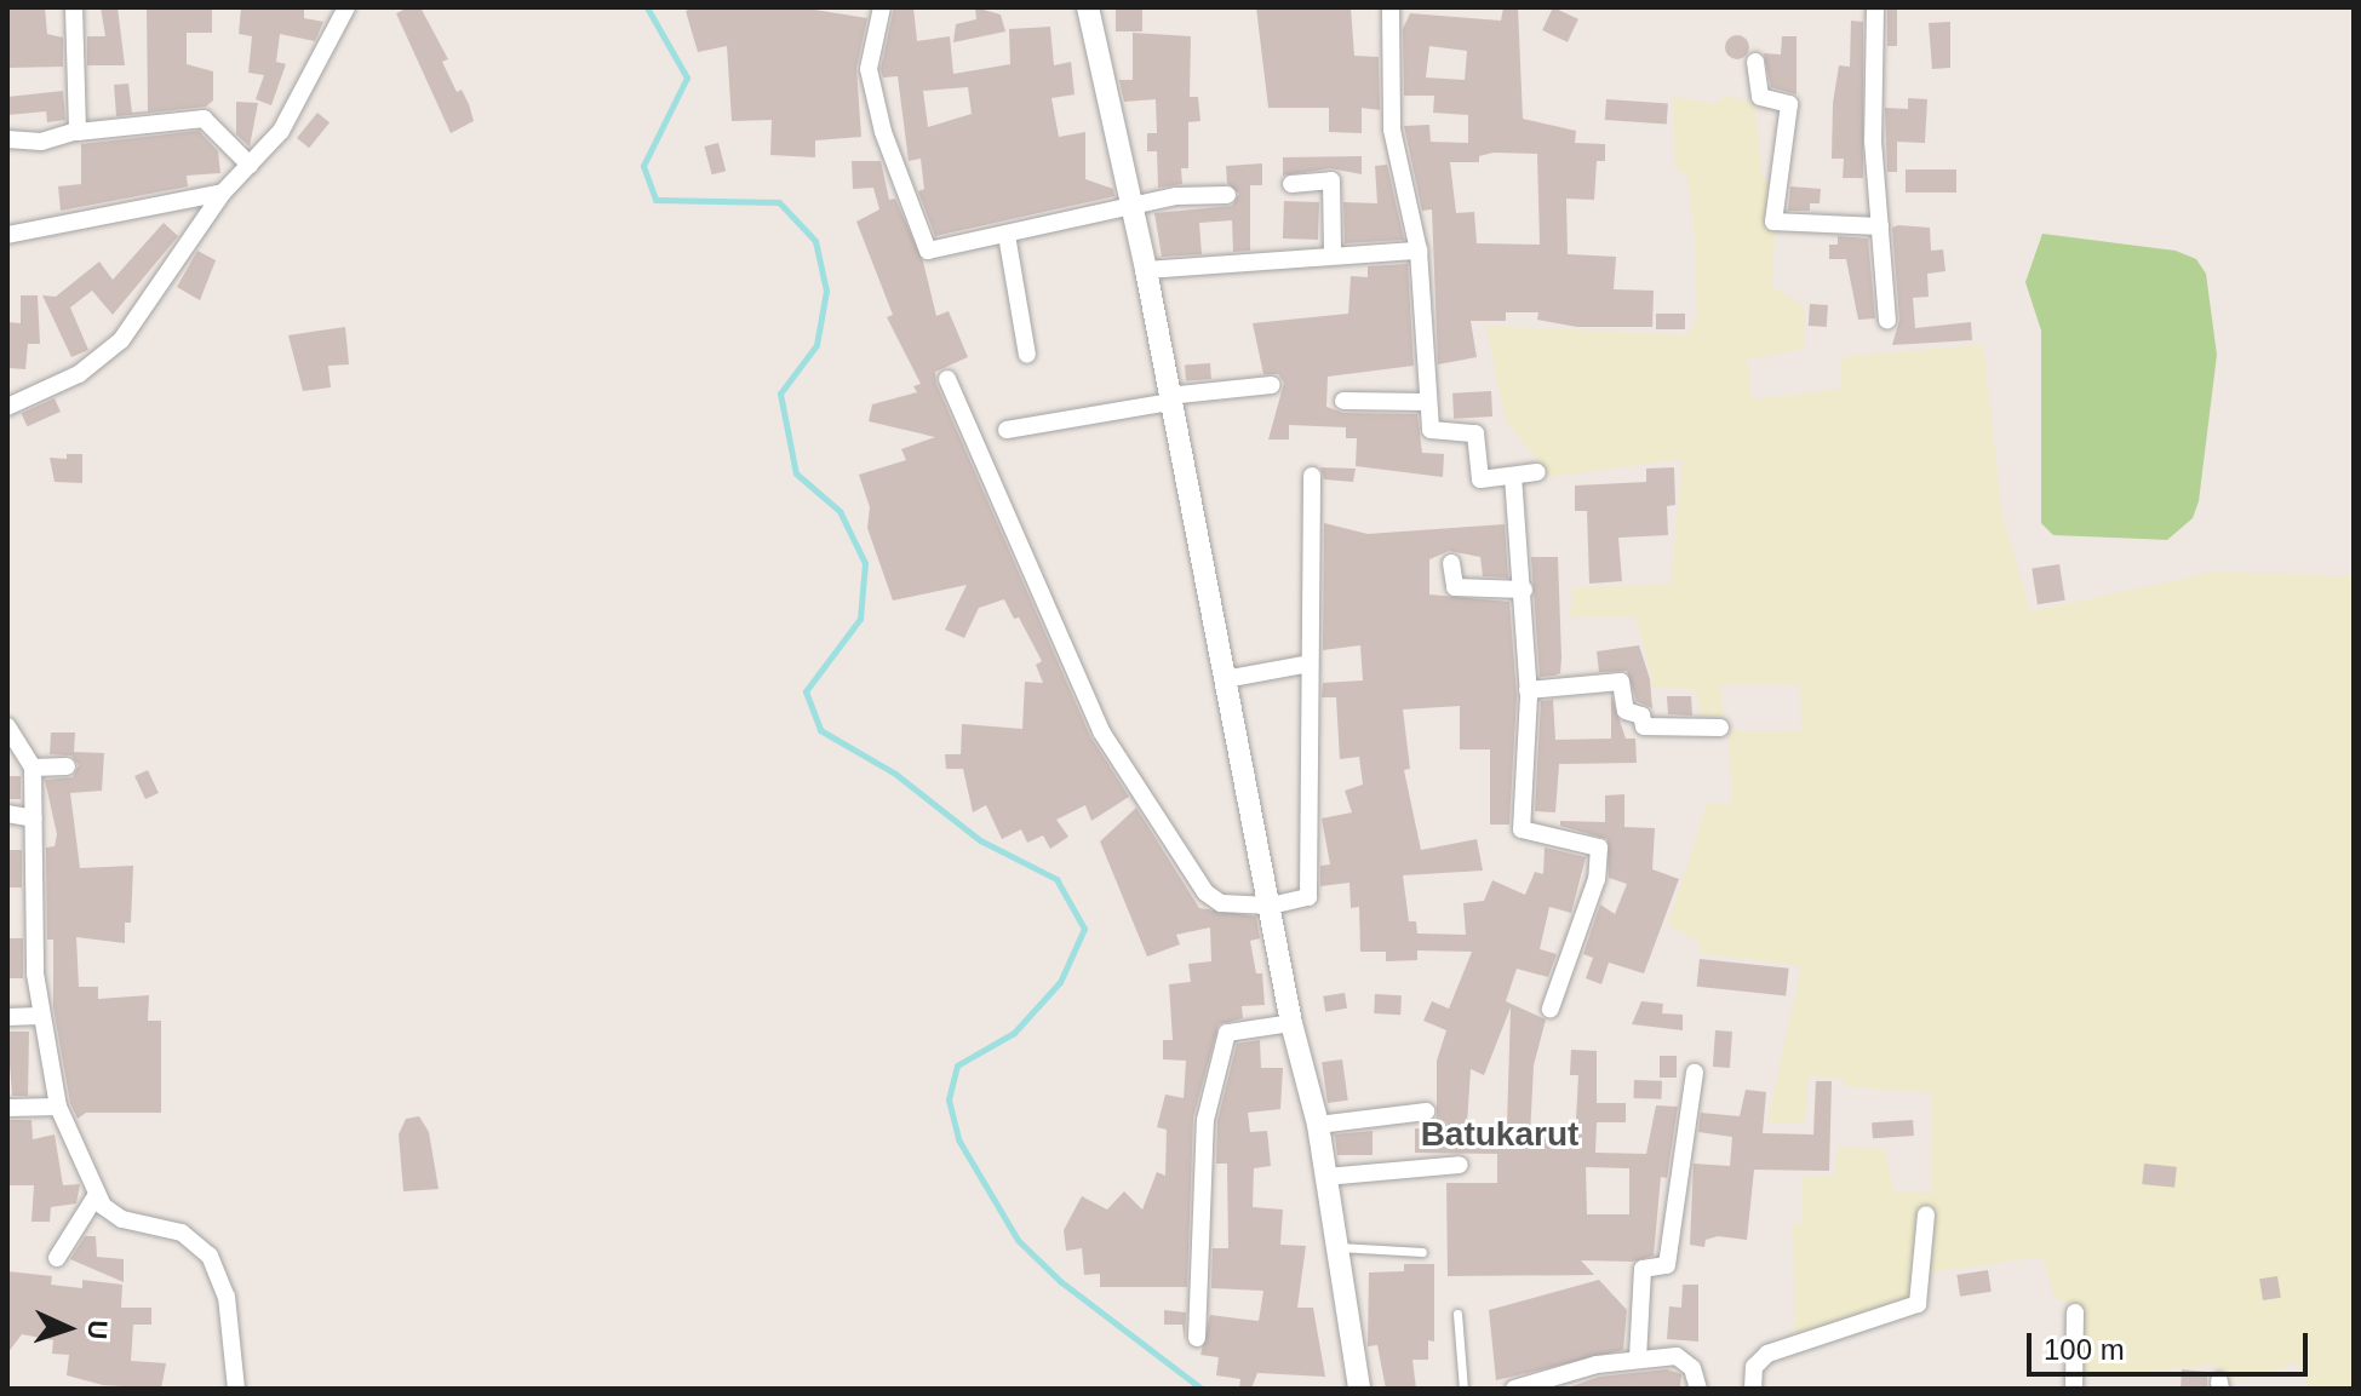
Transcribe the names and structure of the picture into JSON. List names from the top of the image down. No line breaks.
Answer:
{"districts":["Batukarut"],"scale_bar":"100 m","north":"right"}
